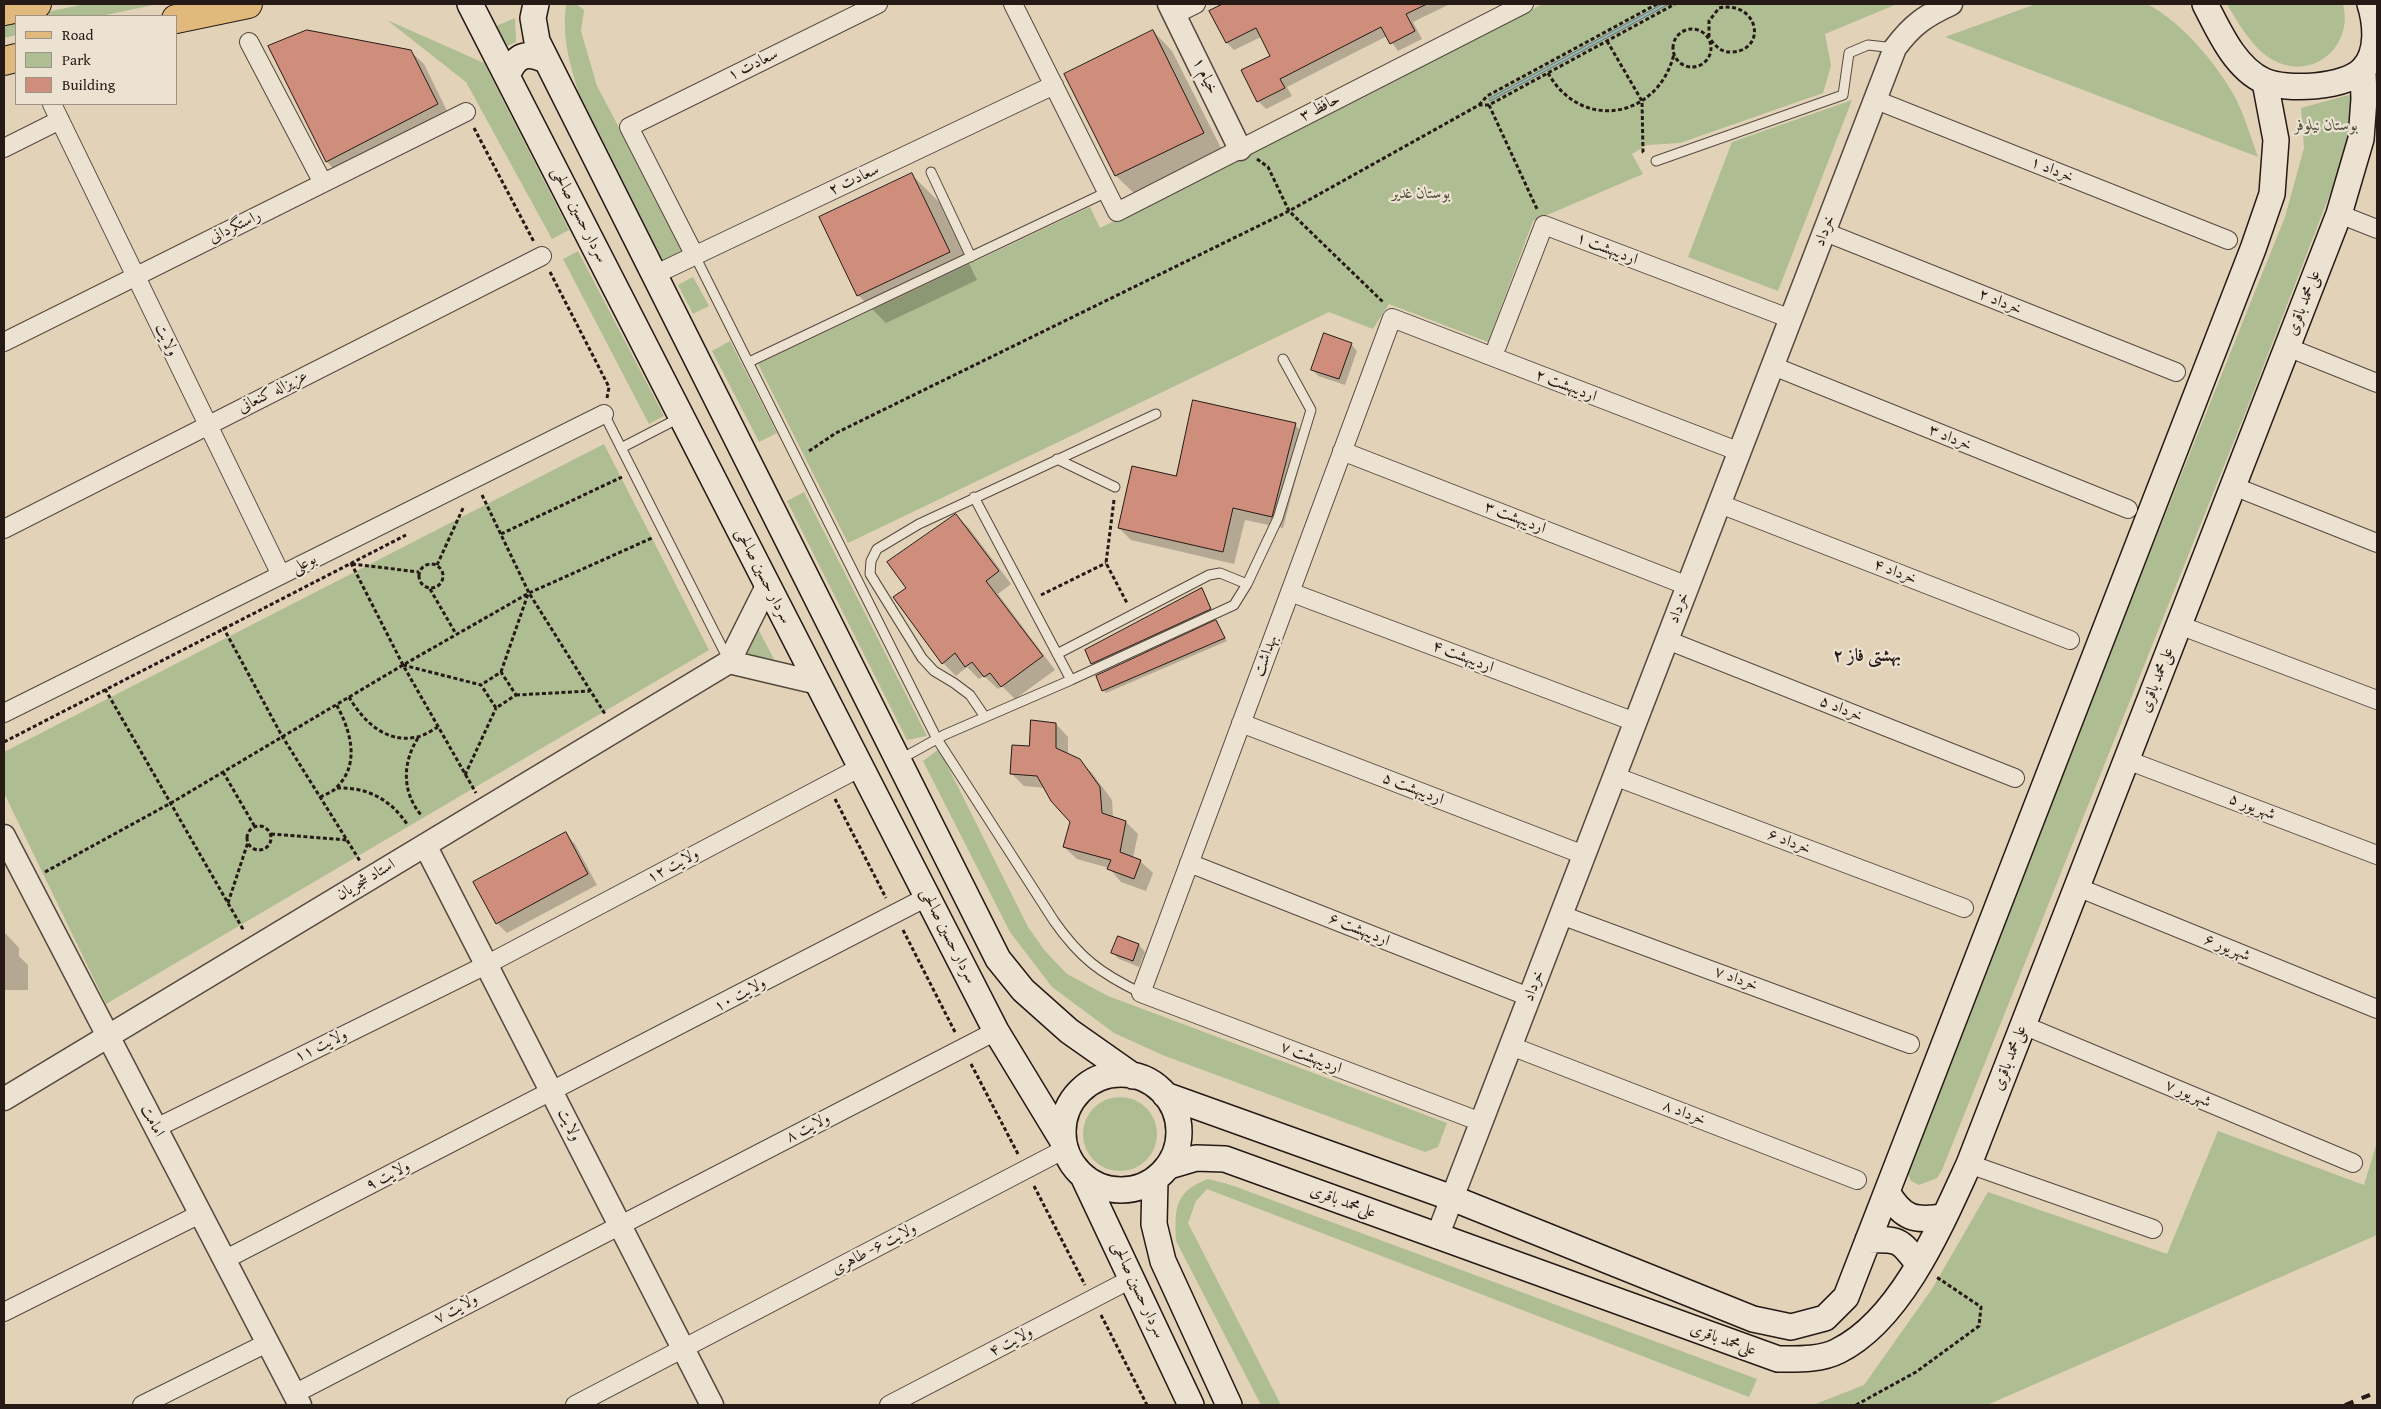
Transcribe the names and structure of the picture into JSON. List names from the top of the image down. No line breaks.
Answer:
{"streets":{"main road":["سردار حسین صالحی","علی‌محمد باقری"],"street":["سعادت ۱","خیام ۱","حافظ ۳","خرداد ۱","سعادت ۲","راستگردانی","خرداد","اردیبهشت ۱","خرداد ۲","ولایت","اردیبهشت ۲","عزیزاله کنعانی","خرداد ۳","اردیبهشت ۳","بوعلی","خرداد ۴","بهداشت","اردیبهشت ۴","خرداد ۵","اردیبهشت ۵","شهریور ۵","خرداد ۶","ولایت ۱۲","استاد شجریان","اردیبهشت ۶","شهریور ۶","خرداد ۷","ولایت ۱۰","ولایت ۱۱","اردیبهشت ۷","شهریور ۷","خرداد ۸","امامت","ولایت ۸","ولایت ۹","ولایت ۶- طاهری","ولایت ۷","ولایت ۴"]},"crossings":[["سعادت ۱","سعادت ۲"],["خیام ۱","حافظ ۳"],["خرداد ۱","خرداد"],["سردار حسین صالحی","علی‌محمد باقری"],["سردار حسین صالحی","ولایت ۱۲"],["سردار حسین صالحی","ولایت ۱۰"],["سردار حسین صالحی","ولایت ۸"],["سردار حسین صالحی","ولایت ۶- طاهری"],["سردار حسین صالحی","ولایت ۴"],["راستگردانی","ولایت"],["خرداد","اردیبهشت ۱"],["خرداد","خرداد ۲"],["خرداد","علی‌محمد باقری"],["خرداد","اردیبهشت ۲"],["خرداد","خرداد ۳"],["خرداد","اردیبهشت ۳"],["خرداد","خرداد ۴"],["خرداد","اردیبهشت ۴"],["خرداد","خرداد ۵"],["خرداد","اردیبهشت ۵"],["خرداد","خرداد ۶"],["خرداد","اردیبهشت ۶"],["خرداد","خرداد ۷"],["خرداد","اردیبهشت ۷"],["خرداد","خرداد ۸"],["علی‌محمد باقری","شهریور ۵"],["علی‌محمد باقری","شهریور ۶"],["علی‌محمد باقری","شهریور ۷"],["علی‌محمد باقری","ولایت ۶- طاهری"],["ولایت","عزیزاله کنعانی"],["ولایت","بوعلی"],["ولایت","ولایت ۱۲"],["ولایت","استاد شجریان"],["ولایت","ولایت ۱۰"],["ولایت","ولایت ۱۱"],["ولایت","ولایت ۸"],["ولایت","ولایت ۹"],["ولایت","ولایت ۶- طاهری"],["ولایت","ولایت ۷"],["اردیبهشت ۲","بهداشت"],["اردیبهشت ۳","بهداشت"],["بهداشت","اردیبهشت ۴"],["بهداشت","اردیبهشت ۵"],["بهداشت","اردیبهشت ۶"],["بهداشت","اردیبهشت ۷"],["ولایت ۱۲","ولایت ۱۱"],["استاد شجریان","امامت"],["ولایت ۱۰","ولایت ۹"],["ولایت ۱۱","امامت"],["امامت","ولایت ۹"],["امامت","ولایت ۷"],["ولایت ۸","ولایت ۷"]],"districts":["بهشتی فاز ۲"],"parks":["بوستان نیلوفر","بوستان غدیر"],"legend":["Road","Park","Building"]}
